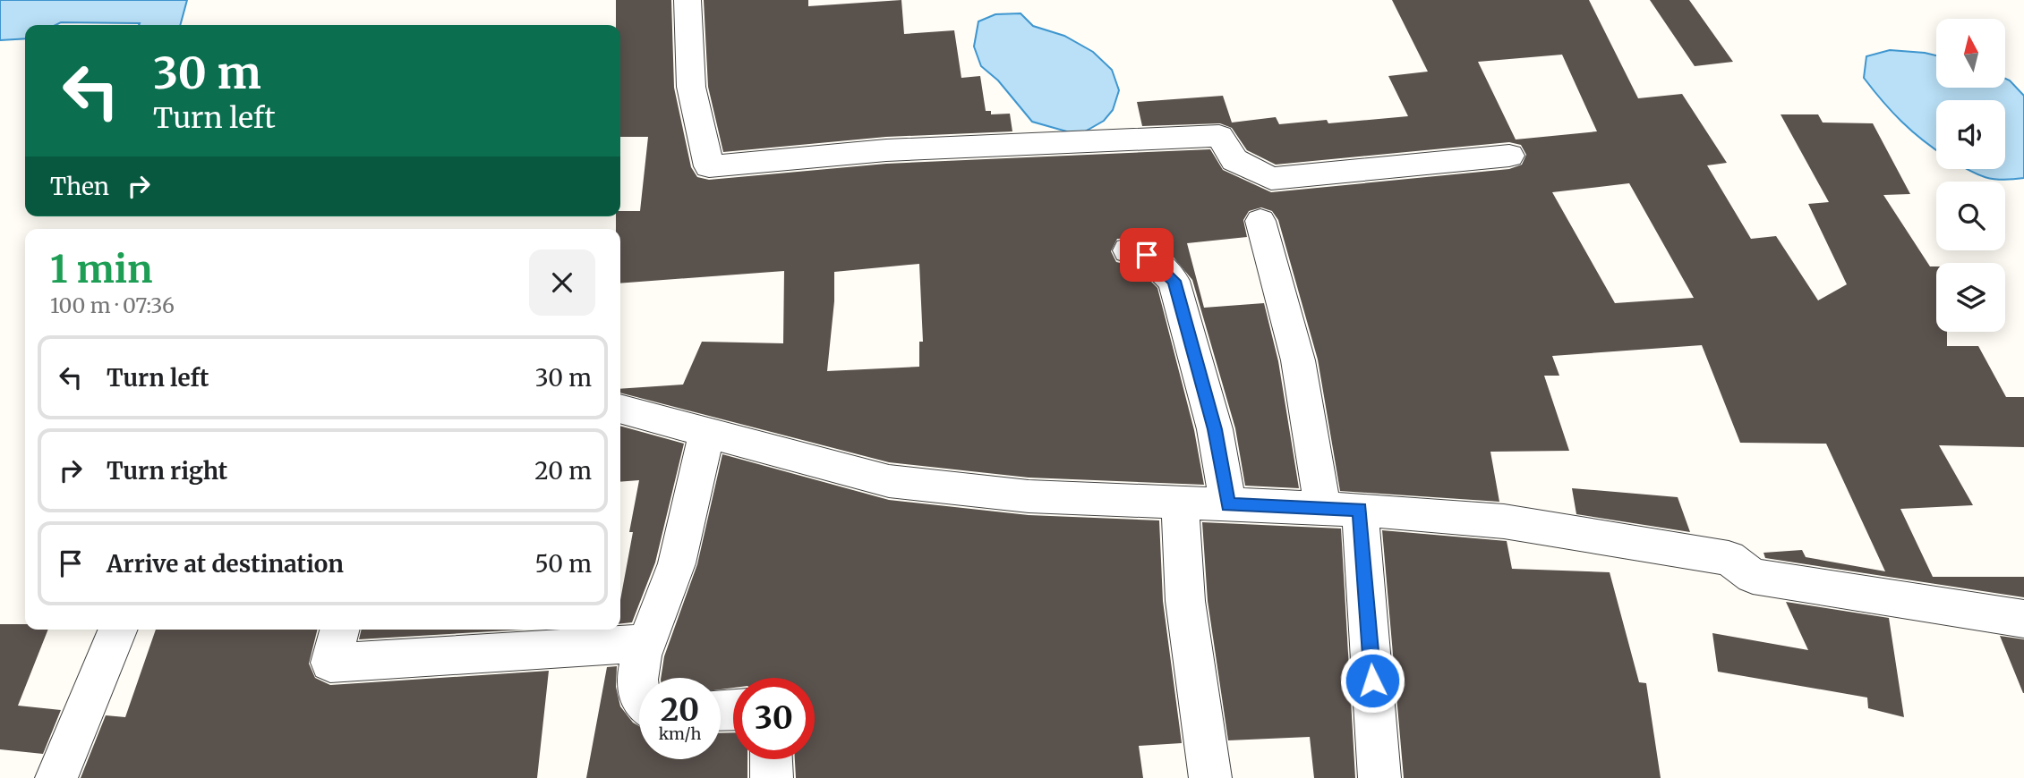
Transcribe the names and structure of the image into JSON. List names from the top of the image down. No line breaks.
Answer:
{"north":"top","page":{"turn":["30 m","Turn left"],"then":"Then","heading":["1 min","100 m · 07:36"],"list":[{"name":"Turn left","value":"30 m"},{"name":"Turn right","value":"20 m"},{"name":"Arrive at destination","value":"50 m"}],"speed":"20 km/h","limit":"30"}}
